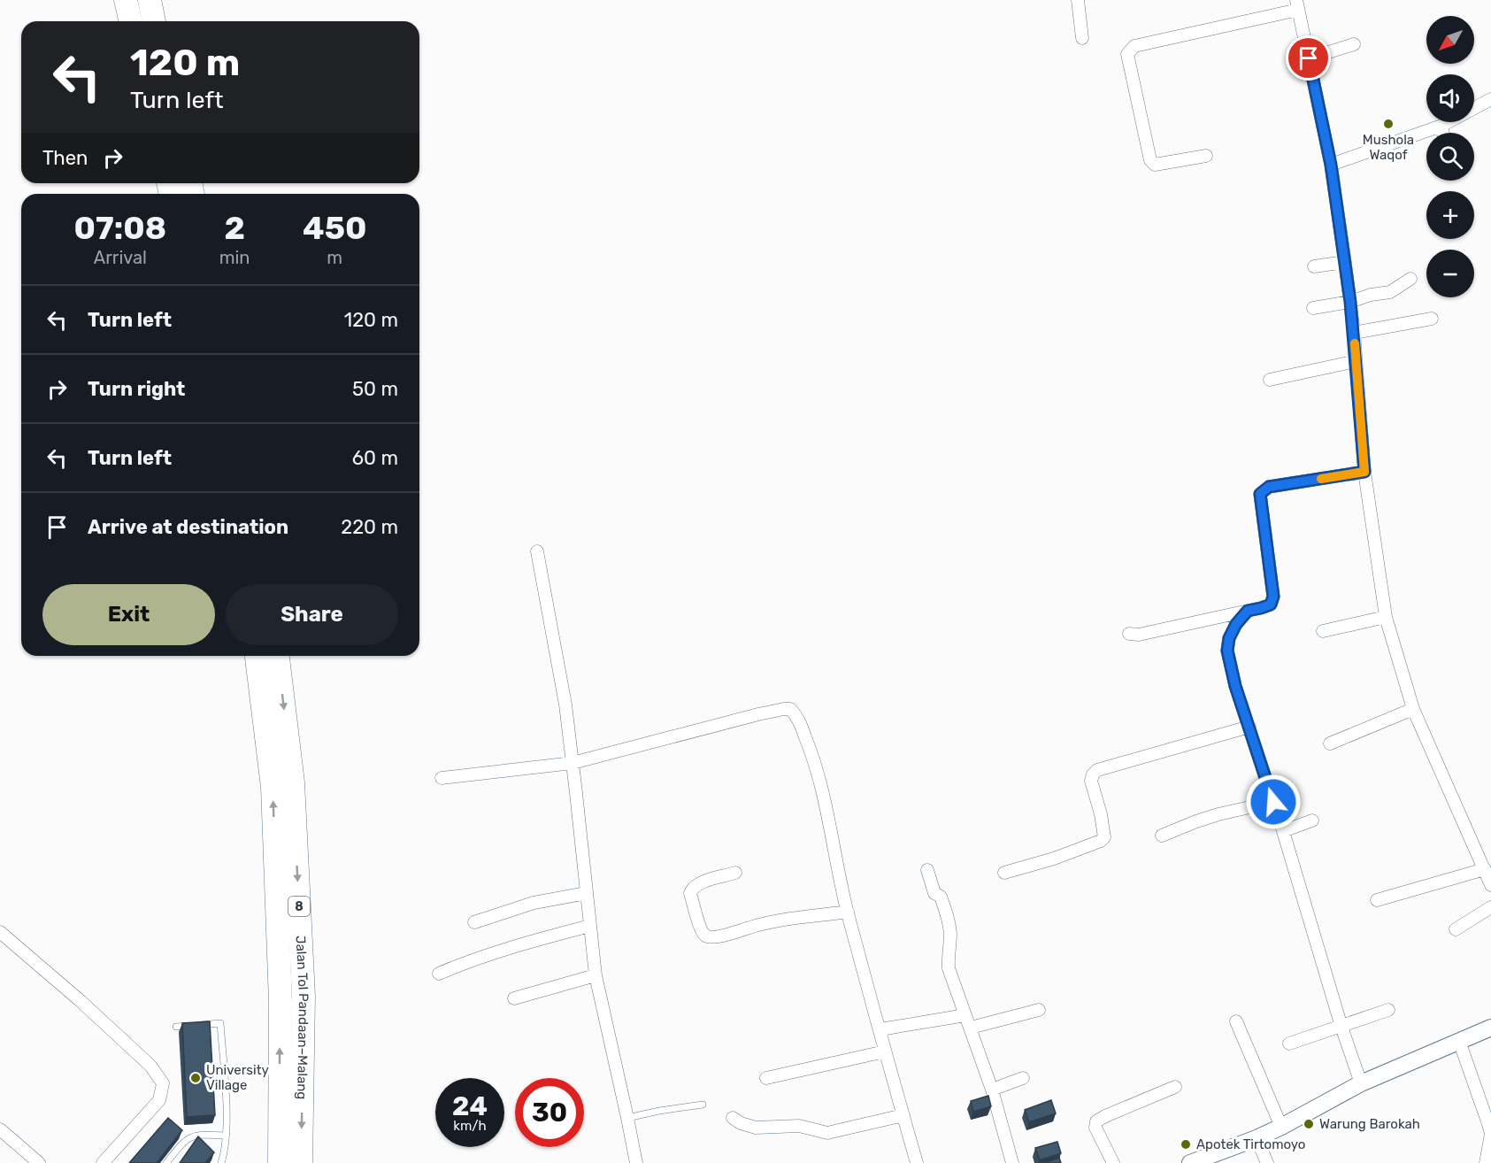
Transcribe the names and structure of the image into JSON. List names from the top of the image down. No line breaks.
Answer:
{"streets":{"highway":["8","Jalan Tol Pandaan–Malang"]},"places":["Mushola Waqof","University Village","Warung Barokah","Apotek Tirtomoyo"],"north":"bottom left","page":{"map_buttons":["+","−"],"turn":["120 m","Turn left"],"then":"Then","eta":["07:08","Arrival","2","min","450","m"],"list":[{"name":"Turn left","value":"120 m"},{"name":"Turn right","value":"50 m"},{"name":"Turn left","value":"60 m"},{"name":"Arrive at destination","value":"220 m"}],"buttons":["Exit","Share"],"speed":"24 km/h","limit":"30"}}
